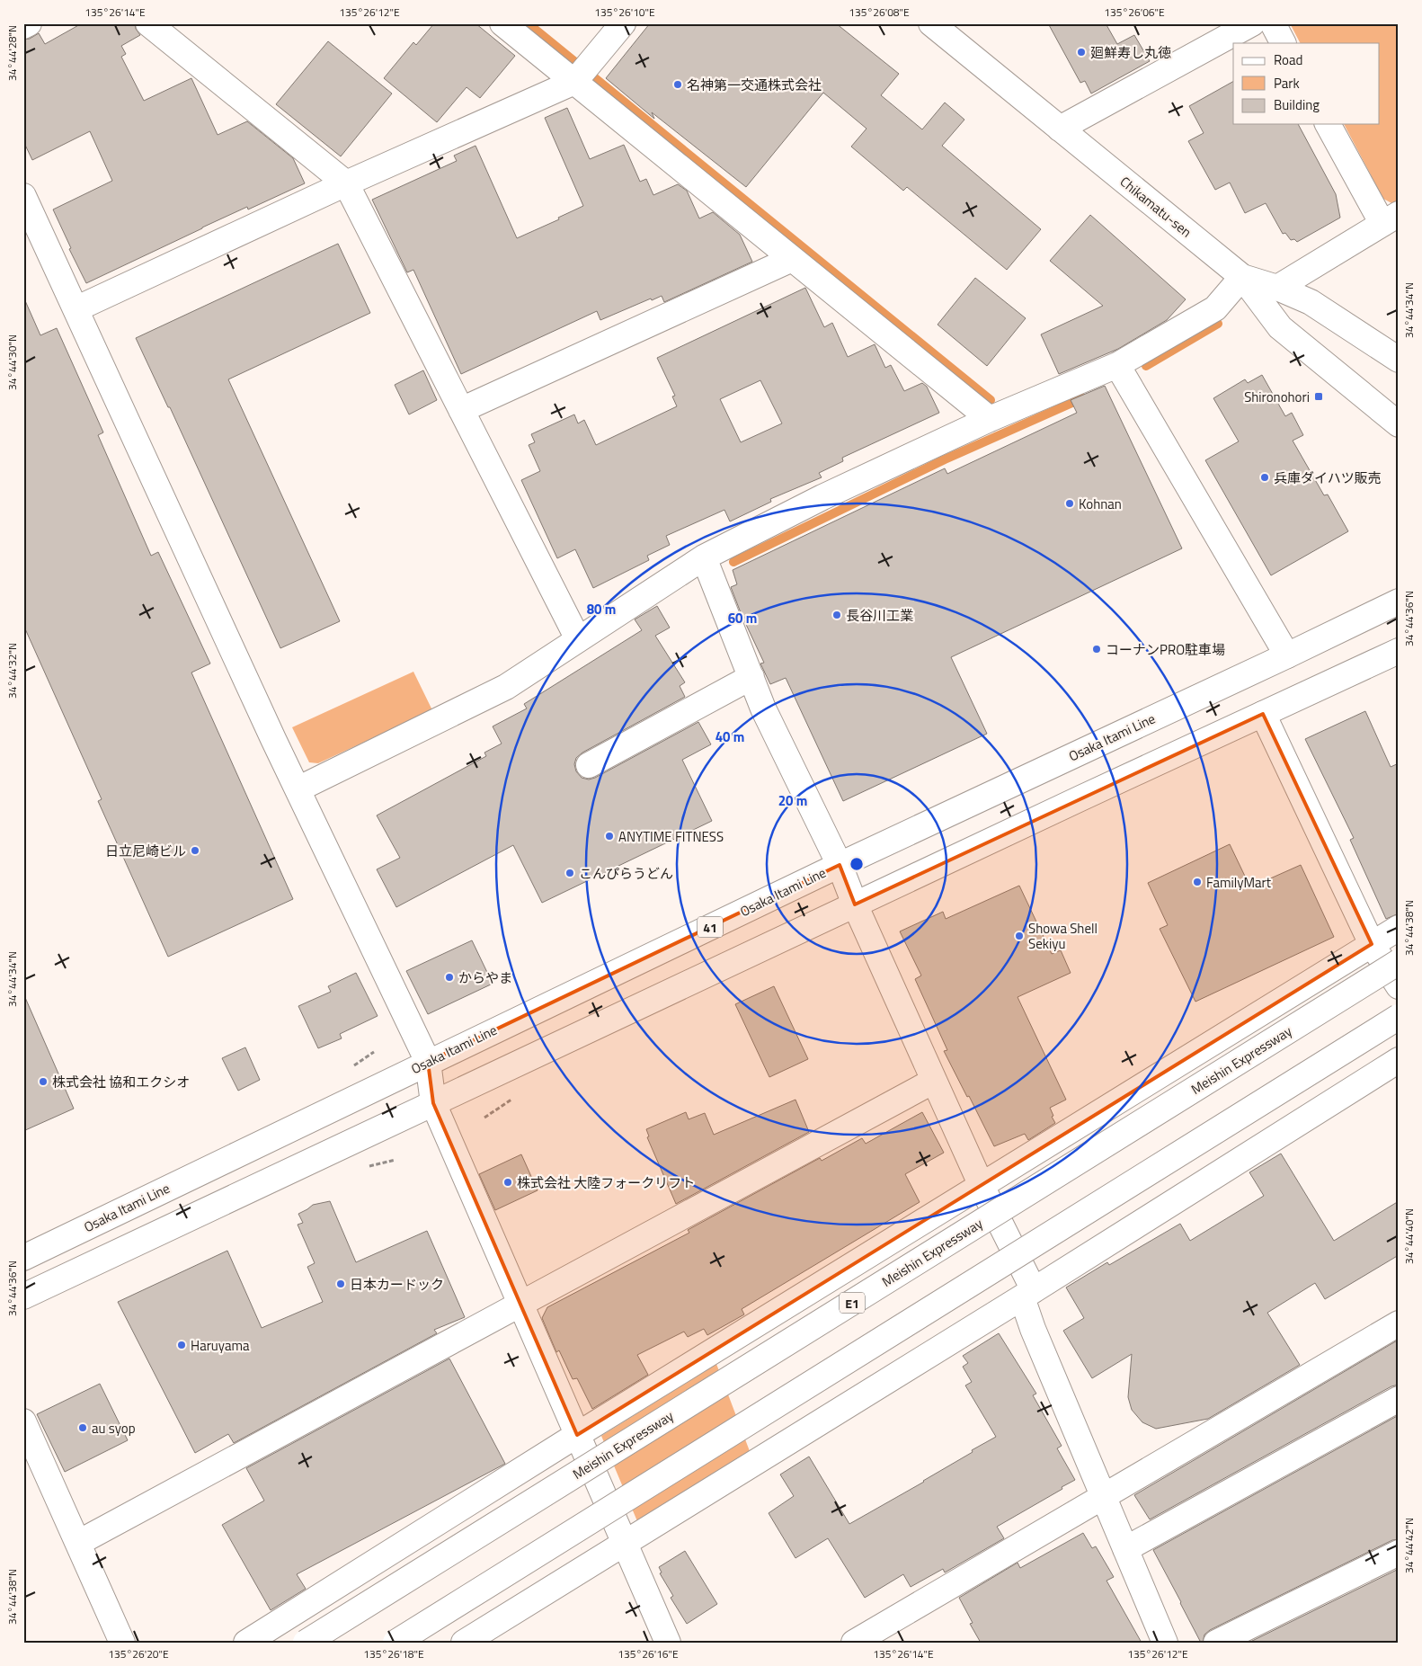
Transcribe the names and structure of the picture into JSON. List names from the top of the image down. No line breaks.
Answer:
{"streets":{"main road":["Chikamatu-sen","Osaka Itami Line","41","Meishin Expressway","E1"]},"places":{"other":["廻鮮寿し丸徳","名神第一交通株式会社","兵庫ダイハツ販売","Kohnan","長谷川工業","コーナンPRO駐車場","ANYTIME FITNESS","日立尼崎ビル","こんぴらうどん","FamilyMart","Showa Shell Sekiyu","からやま","株式会社 協和エクシオ","株式会社 大陸フォークリフト","日本カードック","Haruyama","au syop"],"transit":["Shironohori"]},"legend":["Road","Park","Building"],"coordinates":["135°26'14\"E","135°26'12\"E","135°26'10\"E","135°26'08\"E","135°26'06\"E","34°44'28\"N","34°44'34\"N","34°44'30\"N","34°44'36\"N","34°44'32\"N","34°44'38\"N","34°44'40\"N","34°44'42\"N","135°26'20\"E","135°26'18\"E","135°26'16\"E"],"rings":["80 m","60 m","40 m","20 m"]}
